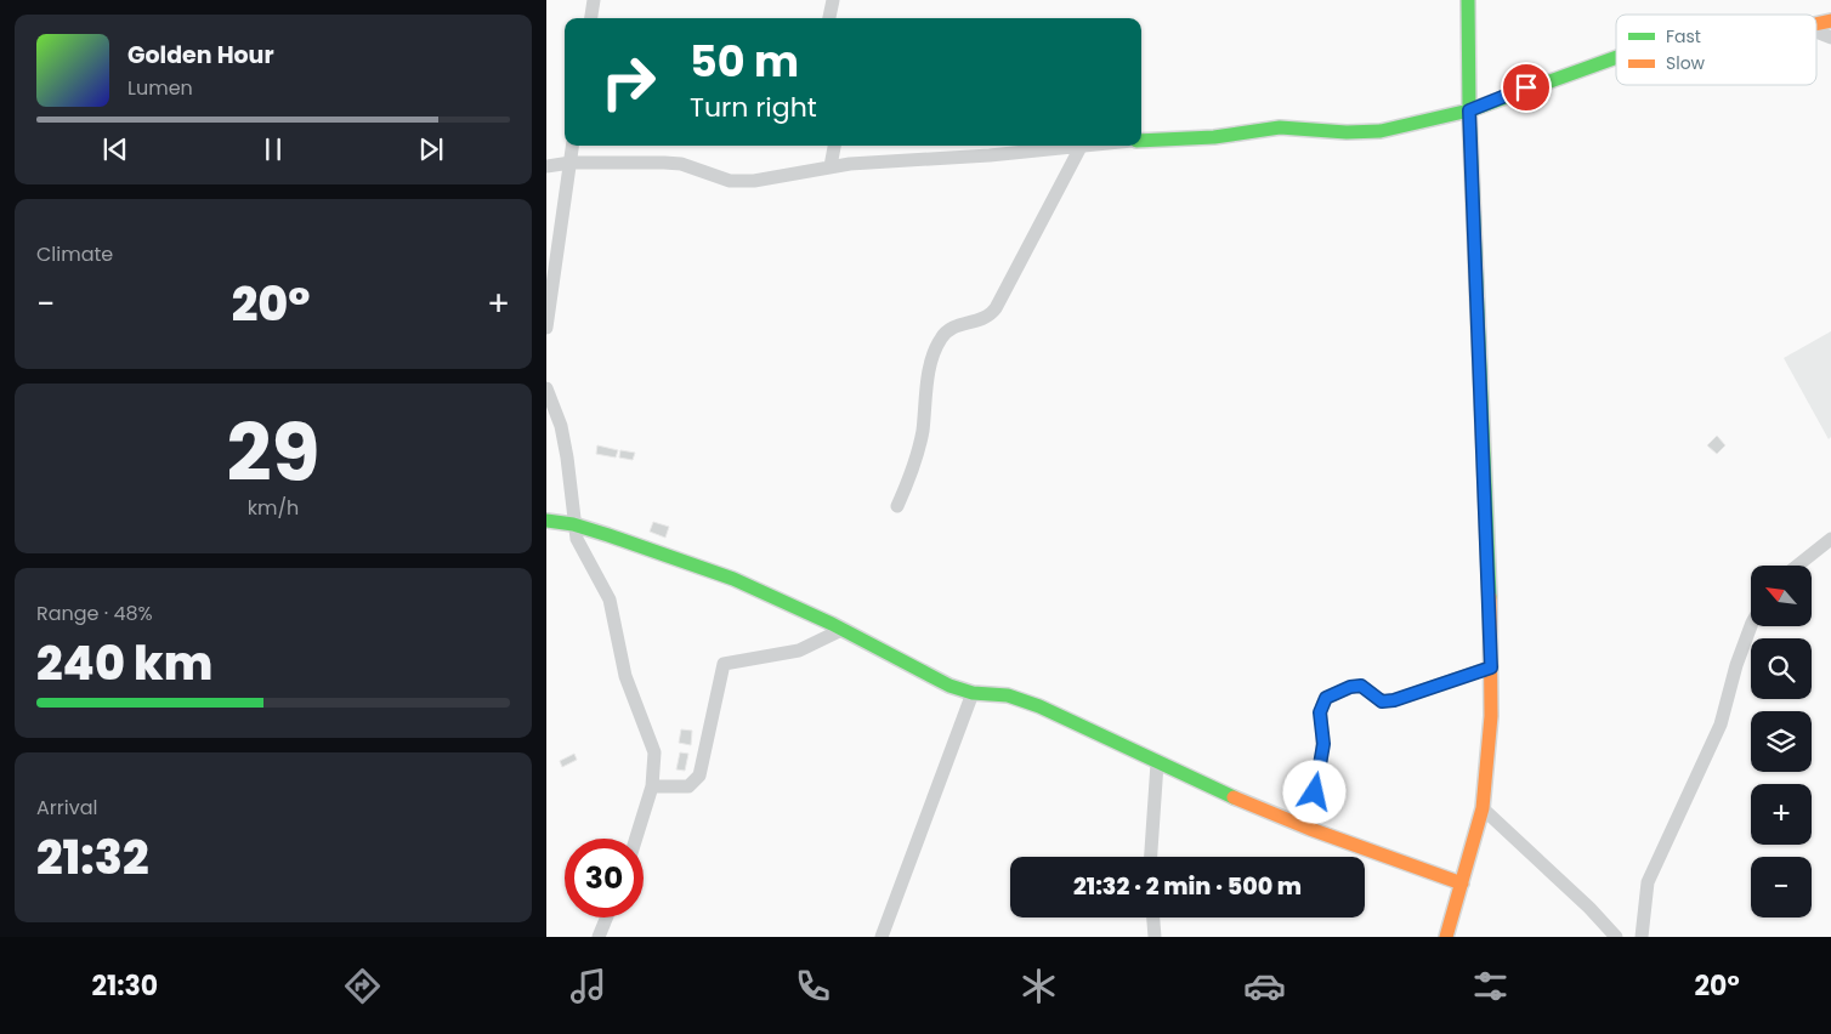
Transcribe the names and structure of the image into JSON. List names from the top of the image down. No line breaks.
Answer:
{"legend":["Fast","Slow"],"north":"top left","page":{"turn":["50 m","Turn right"],"song":["Golden Hour","Lumen"],"tile":["Climate",["29","km/h"],["Range · 48%","240 km"],["Arrival","21:32"]],"heat":["−","20°","+"],"map_buttons":["+","−"],"limit":"30","trip":"21:32 · 2 min · 500 m","tabs":["21:30","20°"]}}
